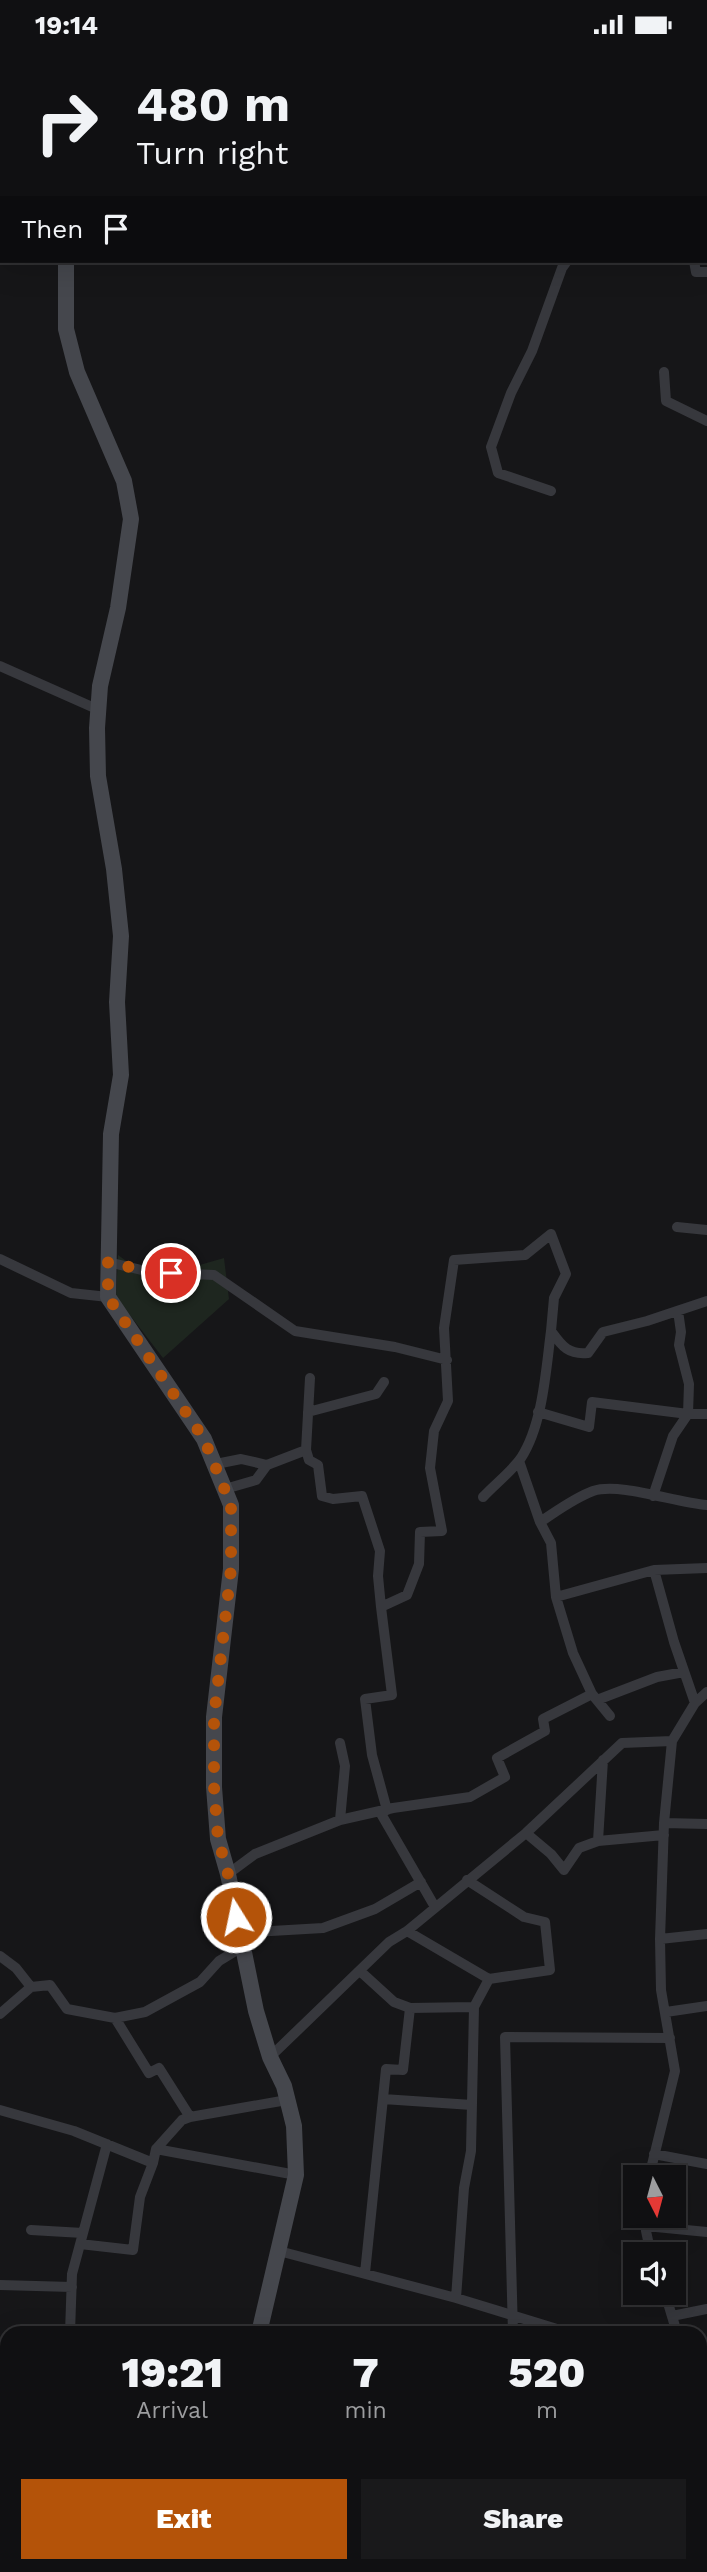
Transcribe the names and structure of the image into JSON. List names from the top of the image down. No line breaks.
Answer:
{"north":"bottom","page":{"status":"19:14","turn":["480 m","Turn right"],"then":"Then","eta":["19:21","Arrival","7","min","520","m"],"buttons":["Exit","Share"]}}
